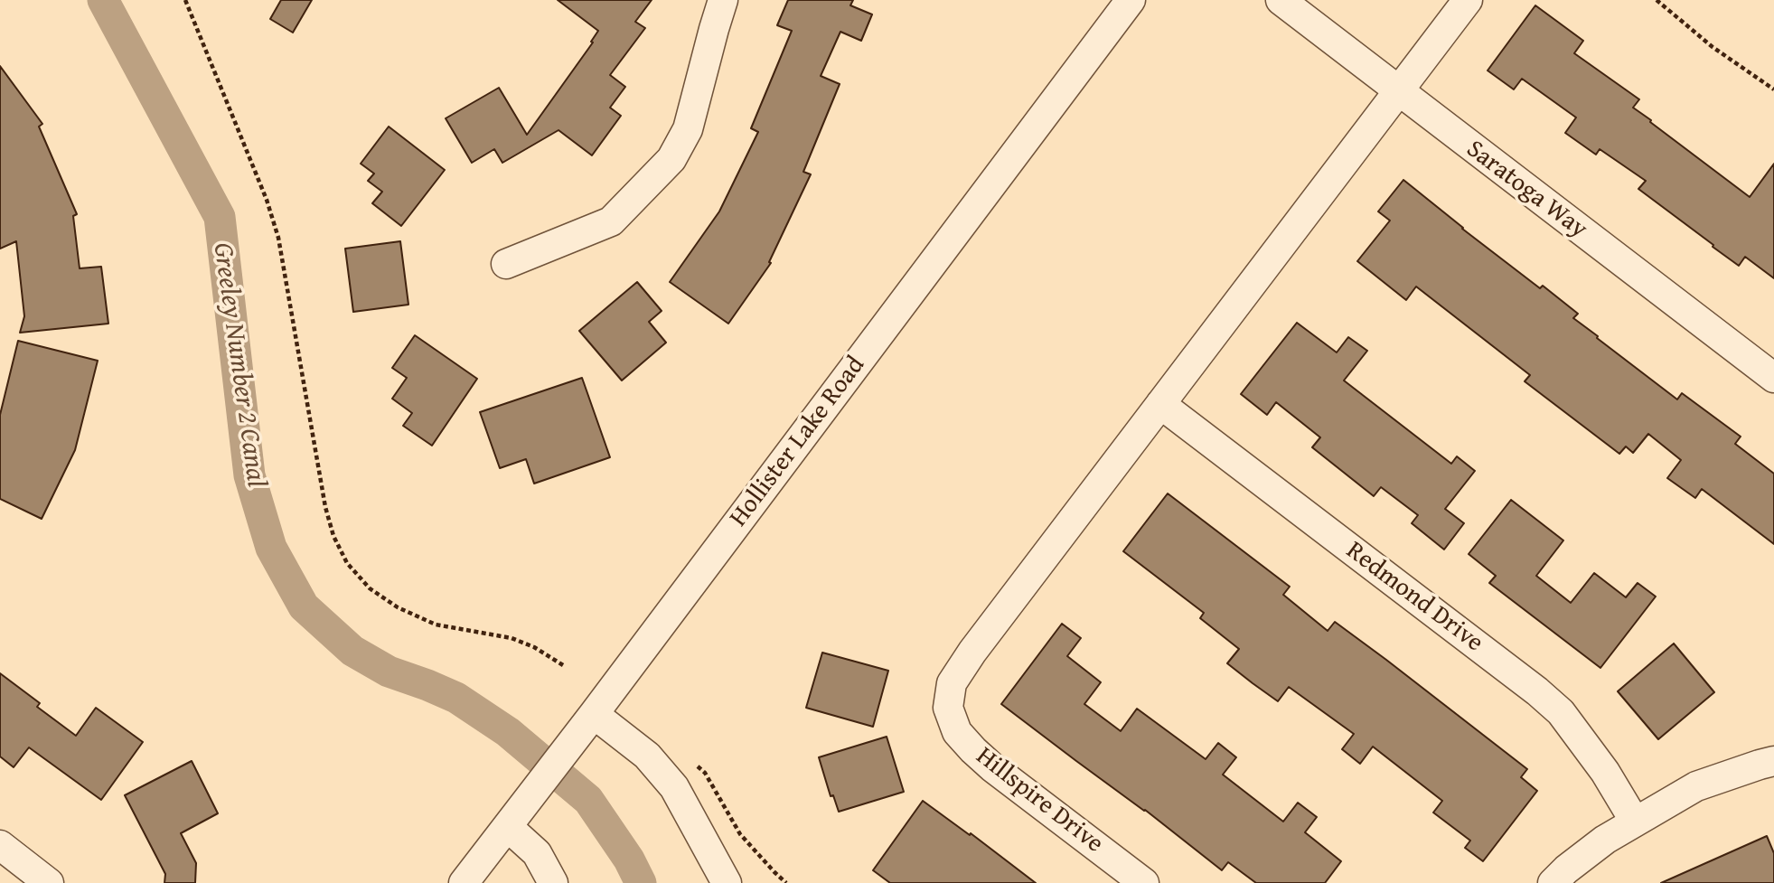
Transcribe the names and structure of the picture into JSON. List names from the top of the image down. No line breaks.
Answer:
{"streets":{"street":["Saratoga Way","Hollister Lake Road","Redmond Drive","Hillspire Drive"]},"crossings":[["Redmond Drive","Hillspire Drive"]],"water":["Greeley Number 2 Canal"]}
